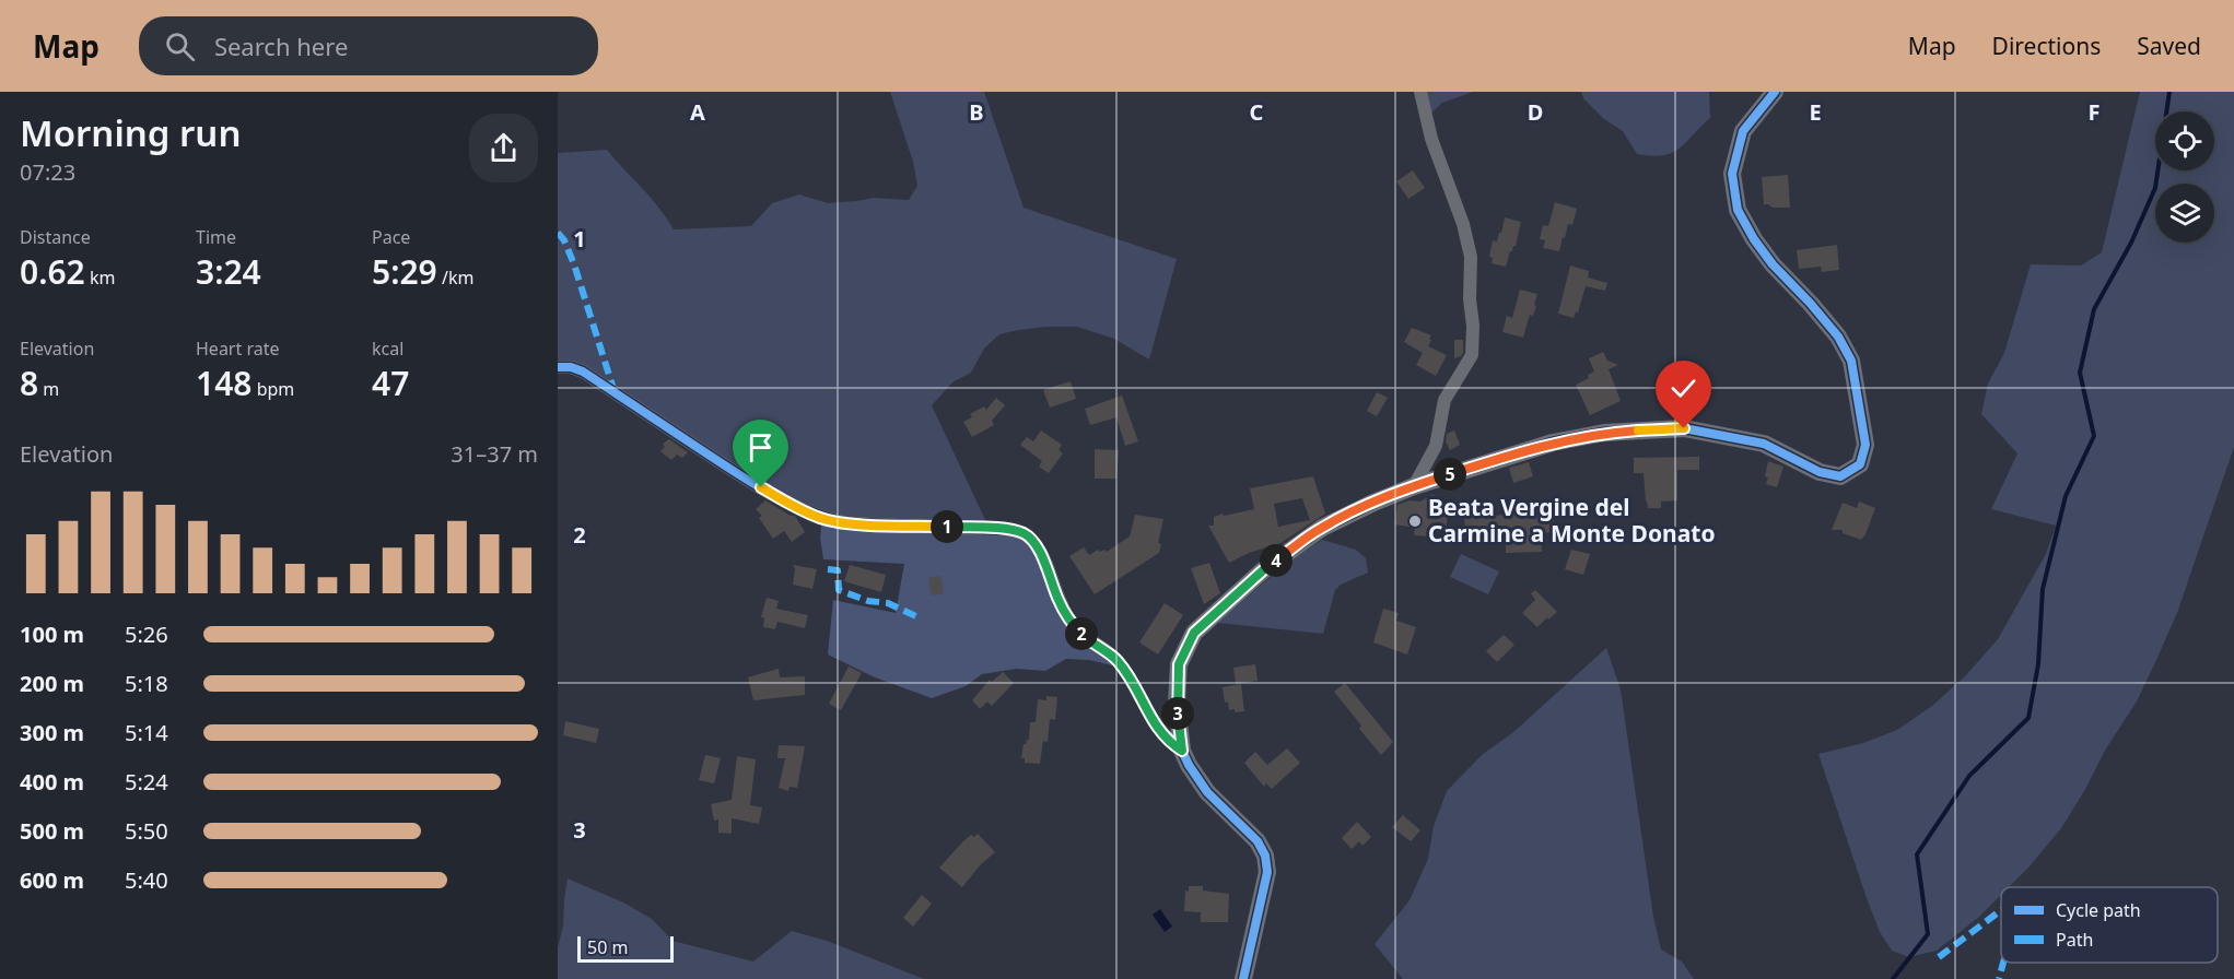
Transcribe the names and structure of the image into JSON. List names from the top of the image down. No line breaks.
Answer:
{"places":["Beata Vergine del Carmine a Monte Donato"],"legend":["Cycle path","Path"],"scale_bar":"50 m","page":{"header":"Map","search":"Search here","nav":["Map","Directions","Saved"],"heading":["Morning run","07:23"],"stats":[["Distance","0.62 km"],["Time","3:24"],["Pace","5:29 /km"],["Elevation","8 m"],["Heart rate","148 bpm"],["kcal","47"]],"chart":["Elevation","31–37 m"],"pins":["5","1","4","2","3"],"list":[{"name":"100 m","note":"5:26"},{"name":"200 m","note":"5:18"},{"name":"300 m","note":"5:14"},{"name":"400 m","note":"5:24"},{"name":"500 m","note":"5:50"},{"name":"600 m","note":"5:40"}],"scale":"50 m"},"grid":{"columns":["A","B","C","D","E","F"],"rows":["1","2","3"]}}
